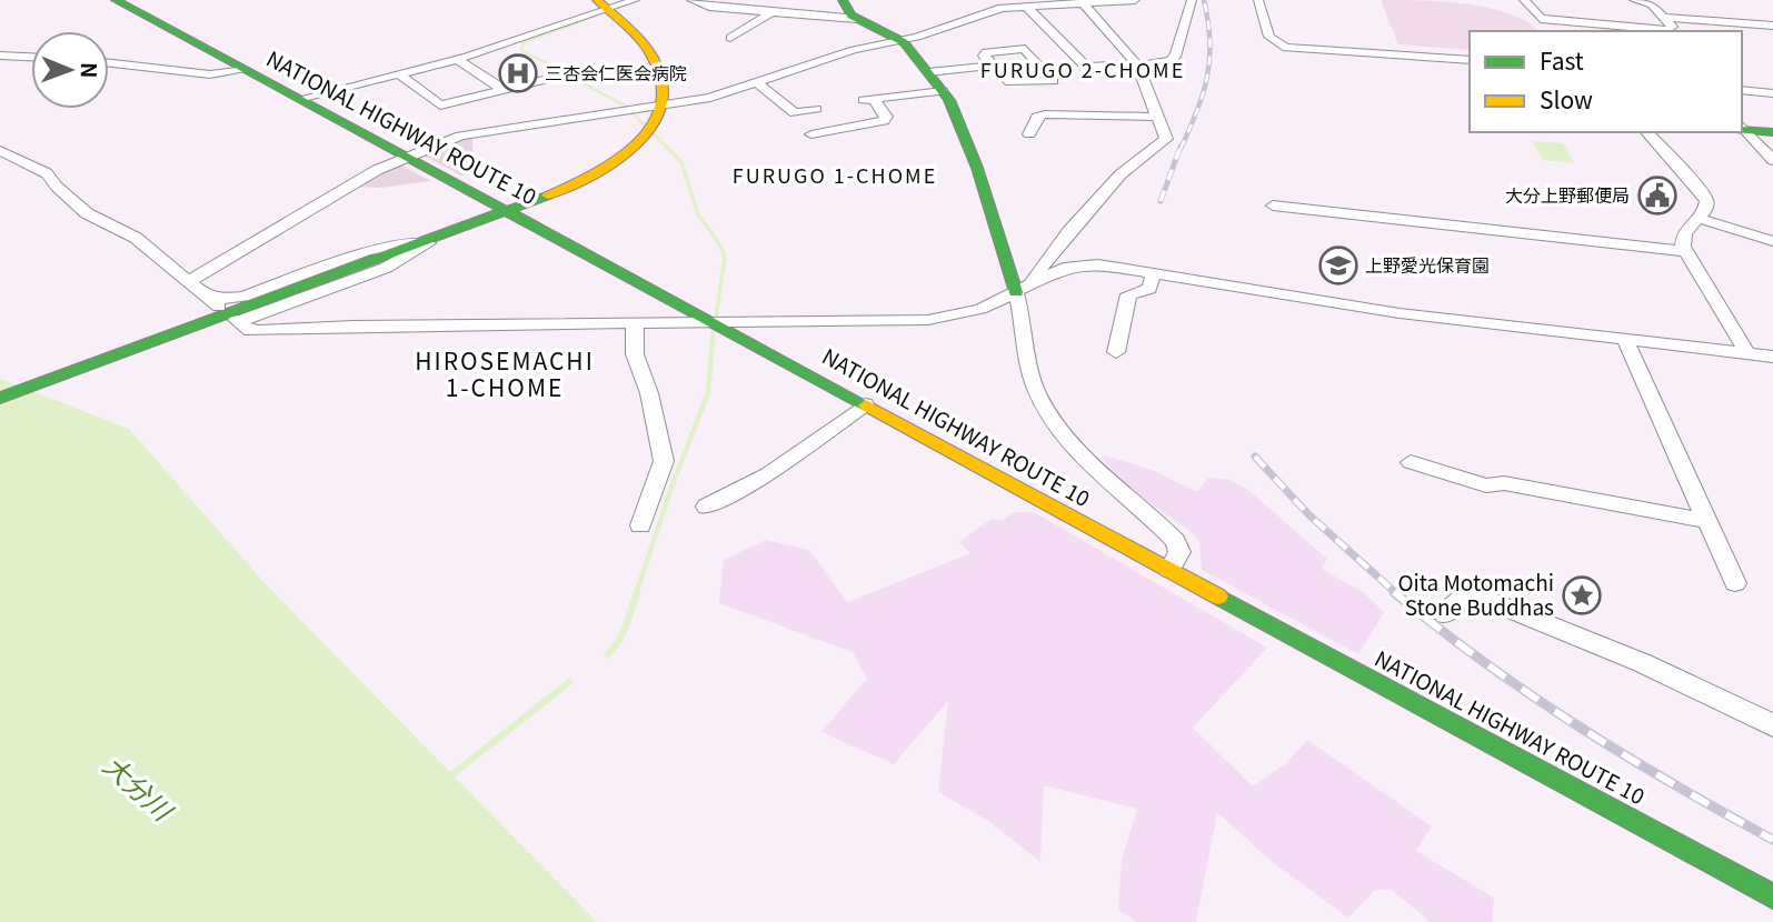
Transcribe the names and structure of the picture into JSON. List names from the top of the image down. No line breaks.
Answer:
{"streets":{"main road":["NATIONAL HIGHWAY ROUTE 10"]},"districts":["FURUGO 2-CHOME","FURUGO 1-CHOME","HIROSEMACHI 1-CHOME"],"water":["大分川"],"places":{"hospital":["三杏会仁医会病院"],"public building":["大分上野郵便局"],"school or university":["上野愛光保育園"],"place":["Oita Motomachi Stone Buddhas"]},"legend":["Fast","Slow"],"north":"right"}
